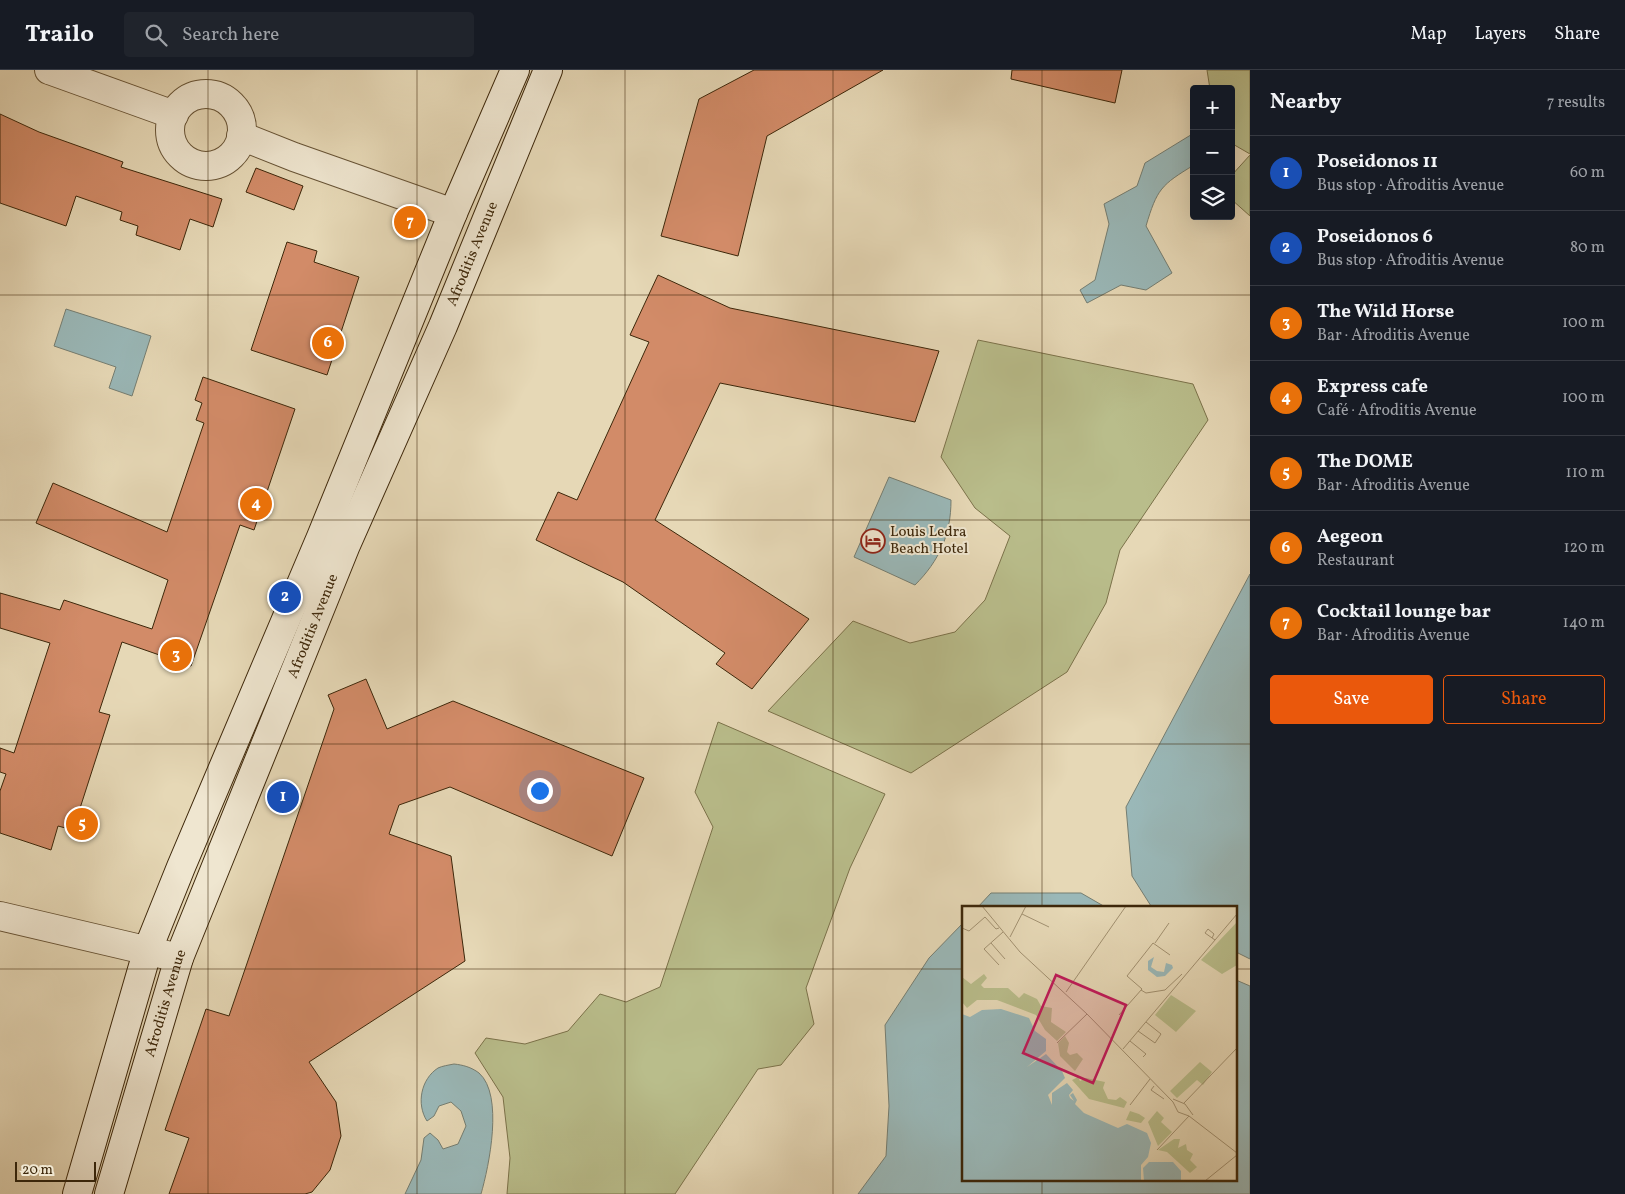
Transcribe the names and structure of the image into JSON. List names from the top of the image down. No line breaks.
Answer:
{"streets":{"main road":["Afroditis Avenue"]},"places":{"hotel":["Louis Ledra Beach Hotel"]},"scale_bar":"20 m","page":{"header":"Trailo","search":"Search here","nav":["Map","Layers","Share"],"heading":["Nearby","7 results"],"map_buttons":["+","−"],"list":[{"mark":"1","name":"Poseidonos 11","note":"Bus stop · Afroditis Avenue","value":"60 m"},{"mark":"2","name":"Poseidonos 6","note":"Bus stop · Afroditis Avenue","value":"80 m"},{"mark":"3","name":"The Wild Horse","note":"Bar · Afroditis Avenue","value":"100 m"},{"mark":"4","name":"Express cafe","note":"Café · Afroditis Avenue","value":"100 m"},{"mark":"5","name":"The DOME","note":"Bar · Afroditis Avenue","value":"110 m"},{"mark":"6","name":"Aegeon","note":"Restaurant","value":"120 m"},{"mark":"7","name":"Cocktail lounge bar","note":"Bar · Afroditis Avenue","value":"140 m"}],"pins":["7","6","4","2","3","1","5"],"buttons":["Save","Share"],"scale":"20 m"}}
